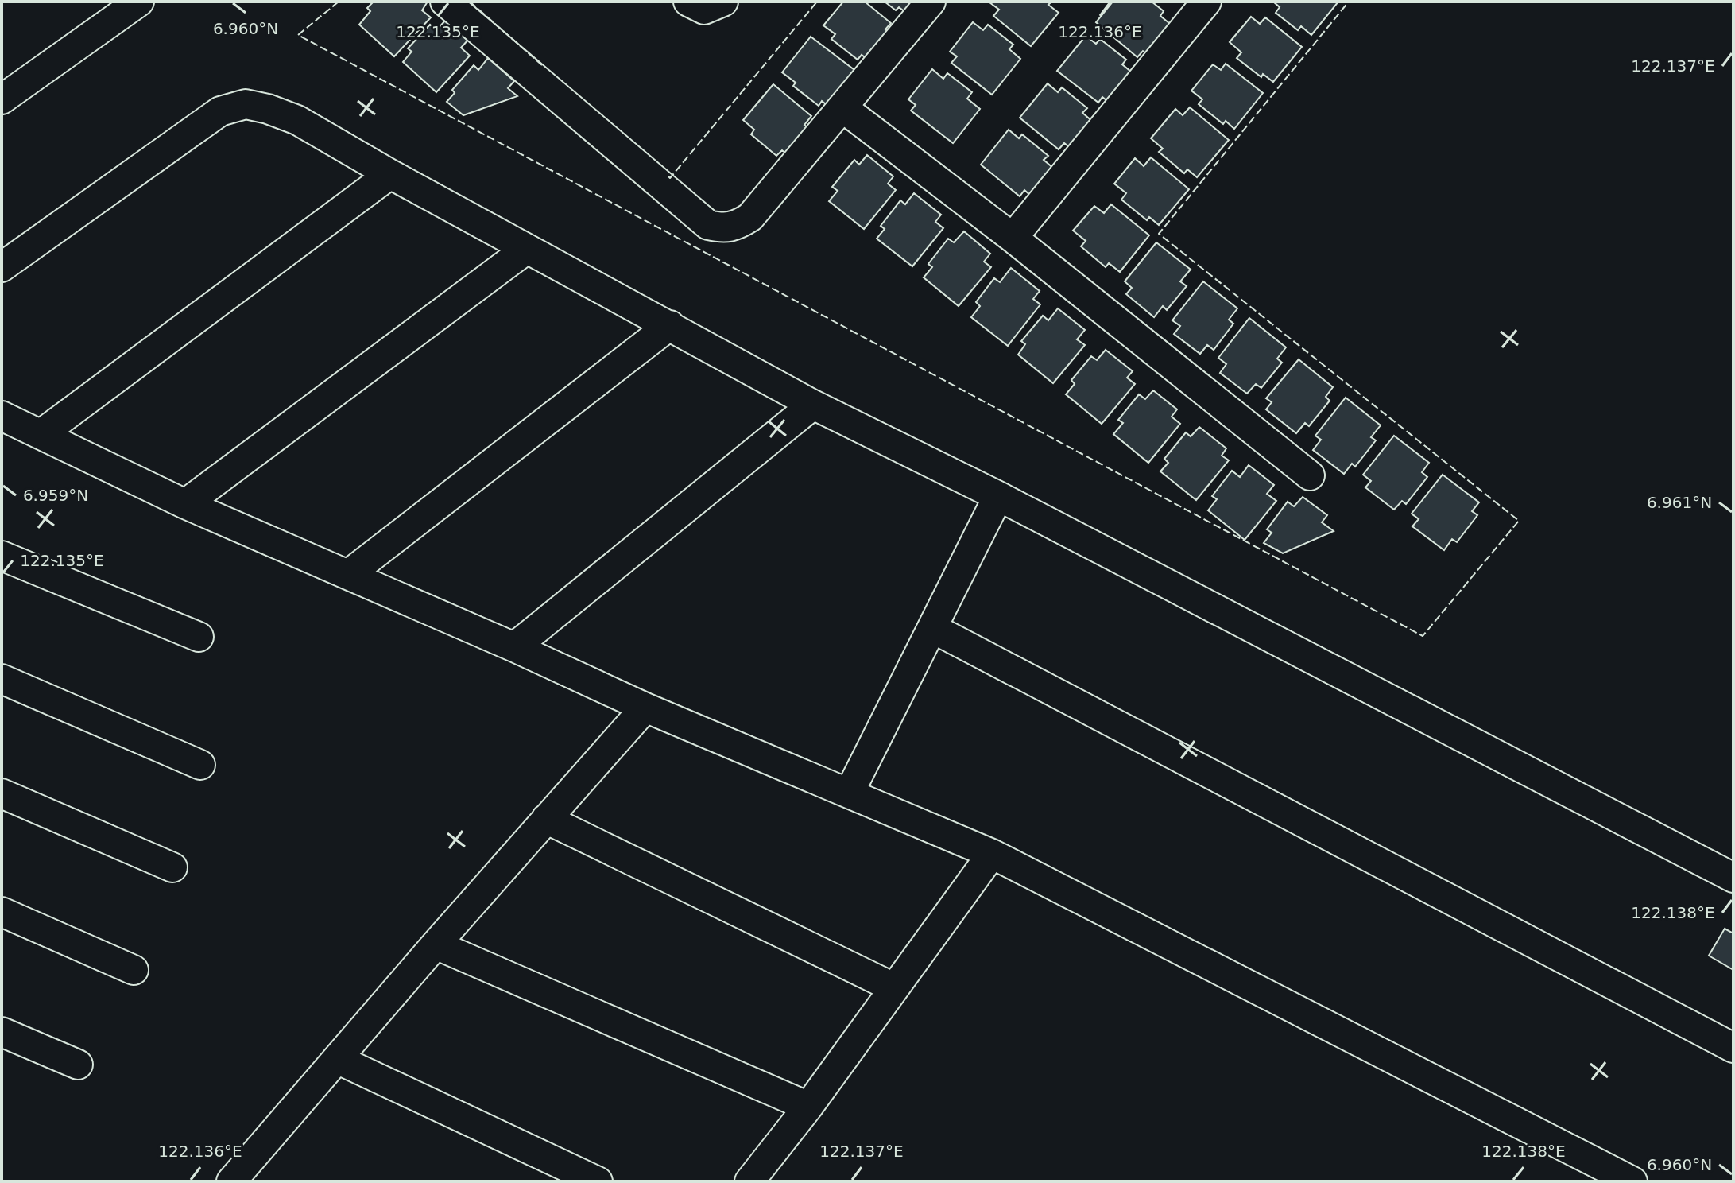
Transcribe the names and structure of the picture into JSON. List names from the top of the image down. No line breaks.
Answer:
{"coordinates":["6.960°N","122.135°E","122.136°E","122.137°E","6.959°N","6.961°N","122.138°E"]}
